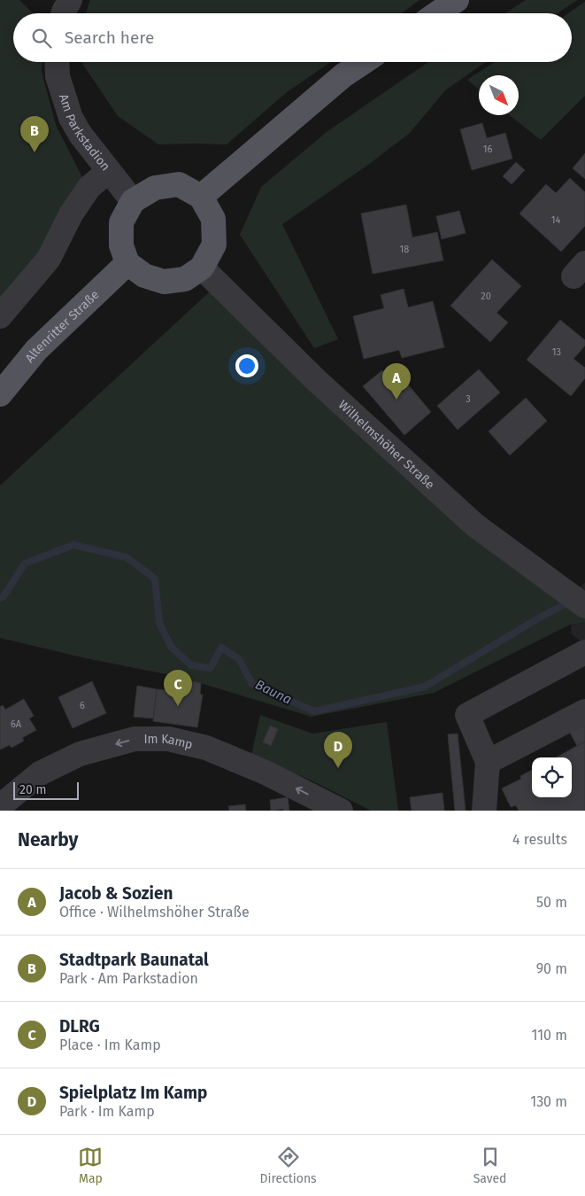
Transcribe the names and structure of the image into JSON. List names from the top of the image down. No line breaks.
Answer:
{"streets":{"main road":["Altenritter Straße"],"street":["Am Parkstadion","Wilhelmshöher Straße","Im Kamp"]},"crossings":[["Am Parkstadion","Altenritter Straße"],["Am Parkstadion","Wilhelmshöher Straße"],["Altenritter Straße","Wilhelmshöher Straße"]],"one_way":["Im Kamp"],"water":["Bauna"],"house_numbers":["16","14","18","20","13","3","6","6A"],"scale_bar":"20 m","north":"bottom right","page":{"search":"Search here","pins":["B","A","C","D"],"scale":"20 m","heading":["Nearby","4 results"],"list":[{"mark":"A","name":"Jacob & Sozien","note":"Office · Wilhelmshöher Straße","value":"50 m"},{"mark":"B","name":"Stadtpark Baunatal","note":"Park · Am Parkstadion","value":"90 m"},{"mark":"C","name":"DLRG","note":"Place · Im Kamp","value":"110 m"},{"mark":"D","name":"Spielplatz Im Kamp","note":"Park · Im Kamp","value":"130 m"}],"nav":["Map","Directions","Saved"]}}
